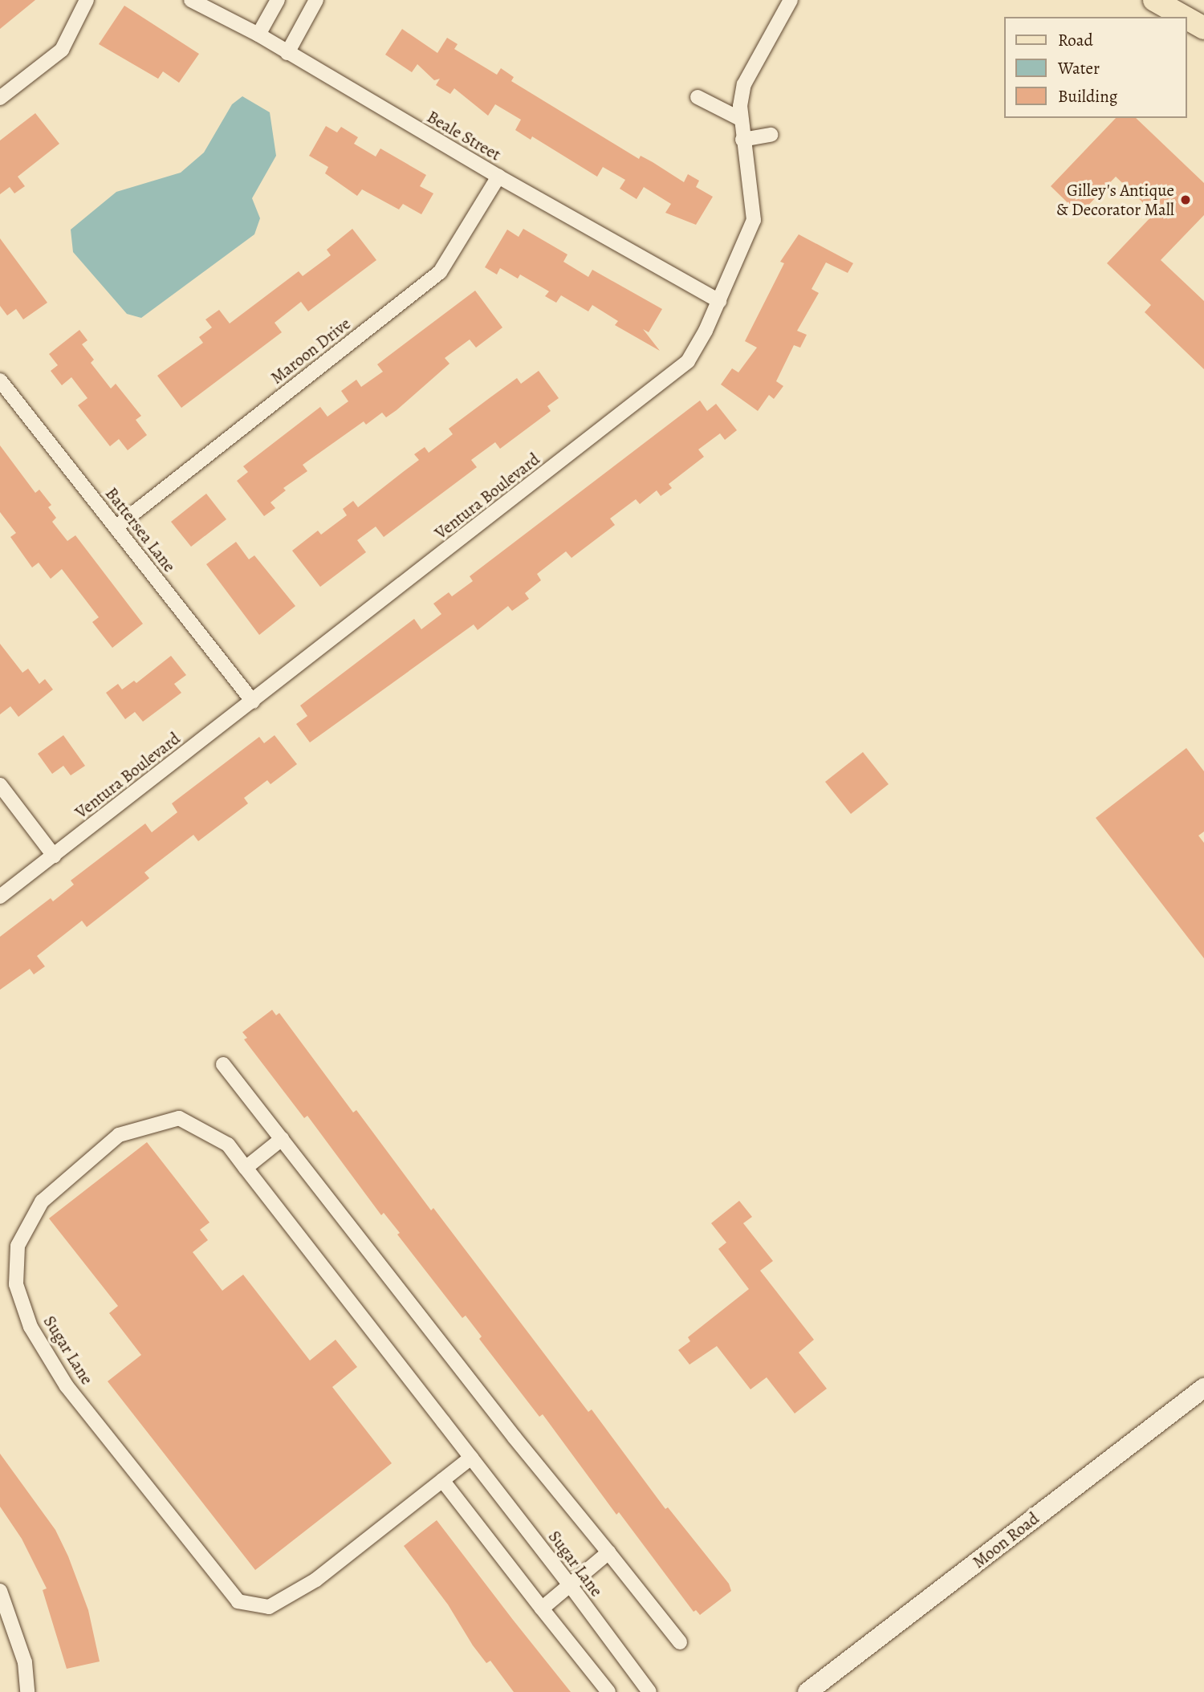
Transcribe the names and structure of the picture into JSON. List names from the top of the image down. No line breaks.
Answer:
{"streets":{"street":["Beale Street","Maroon Drive","Ventura Boulevard","Battersea Lane","Sugar Lane","Moon Road"]},"crossings":[["Beale Street","Maroon Drive"],["Beale Street","Ventura Boulevard"],["Maroon Drive","Battersea Lane"],["Ventura Boulevard","Battersea Lane"]],"places":["Gilley's Antique & Decorator Mall"],"legend":["Road","Water","Building"]}
